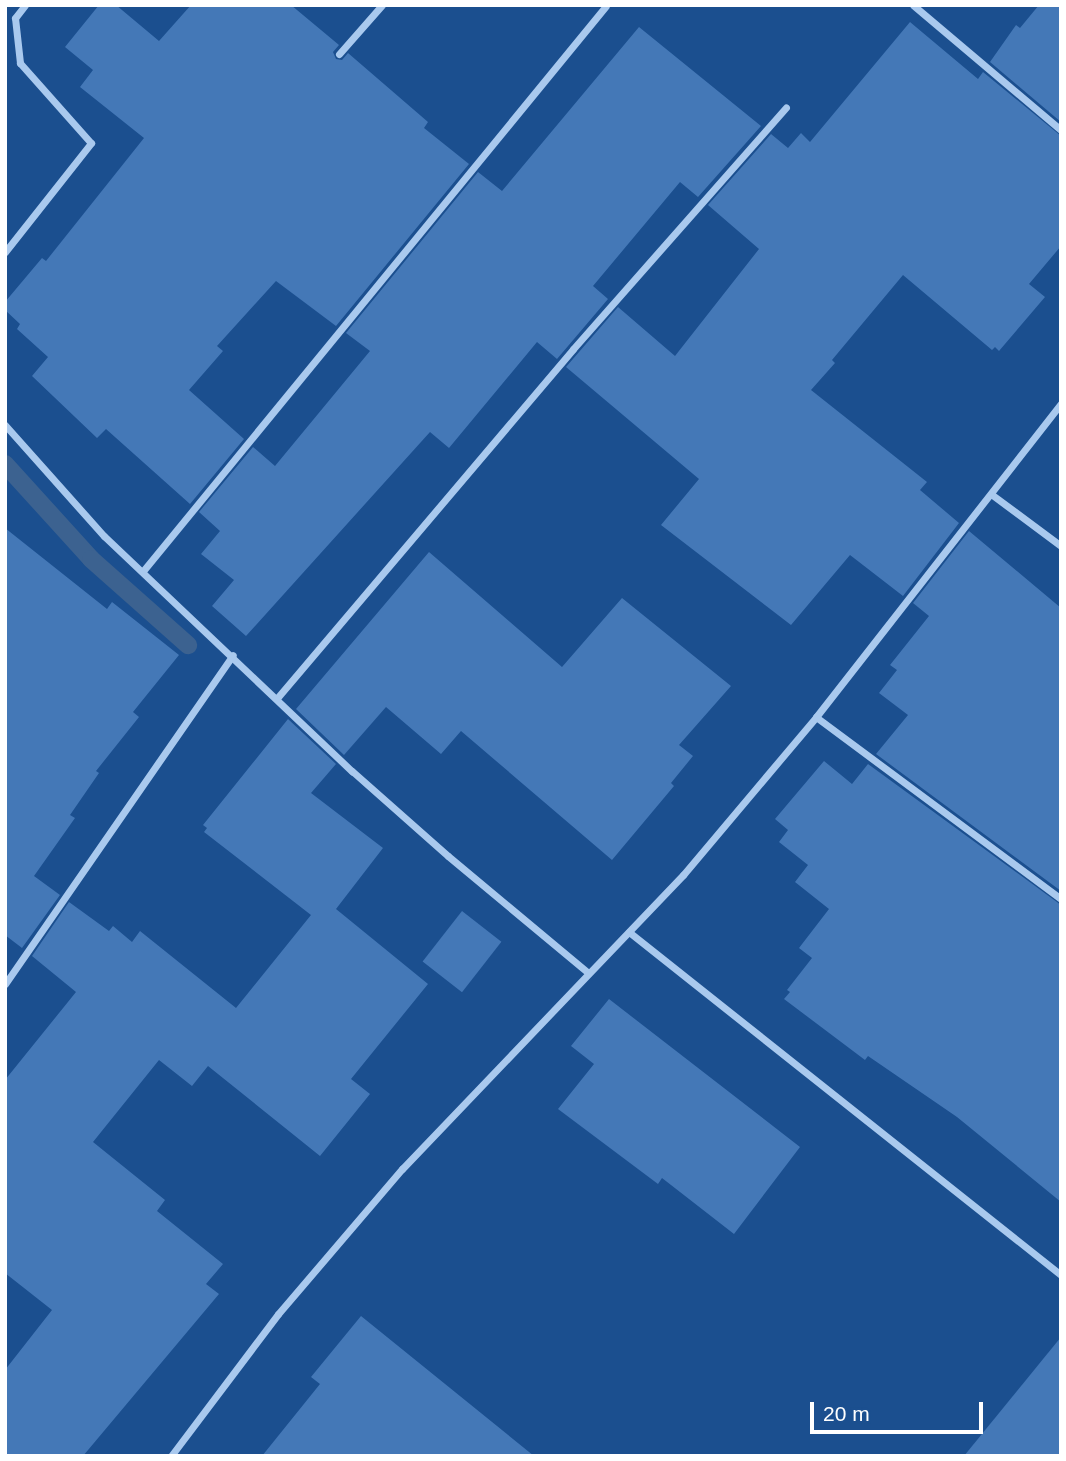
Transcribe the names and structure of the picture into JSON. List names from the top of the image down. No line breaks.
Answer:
{"scale_bar":"20 m"}
